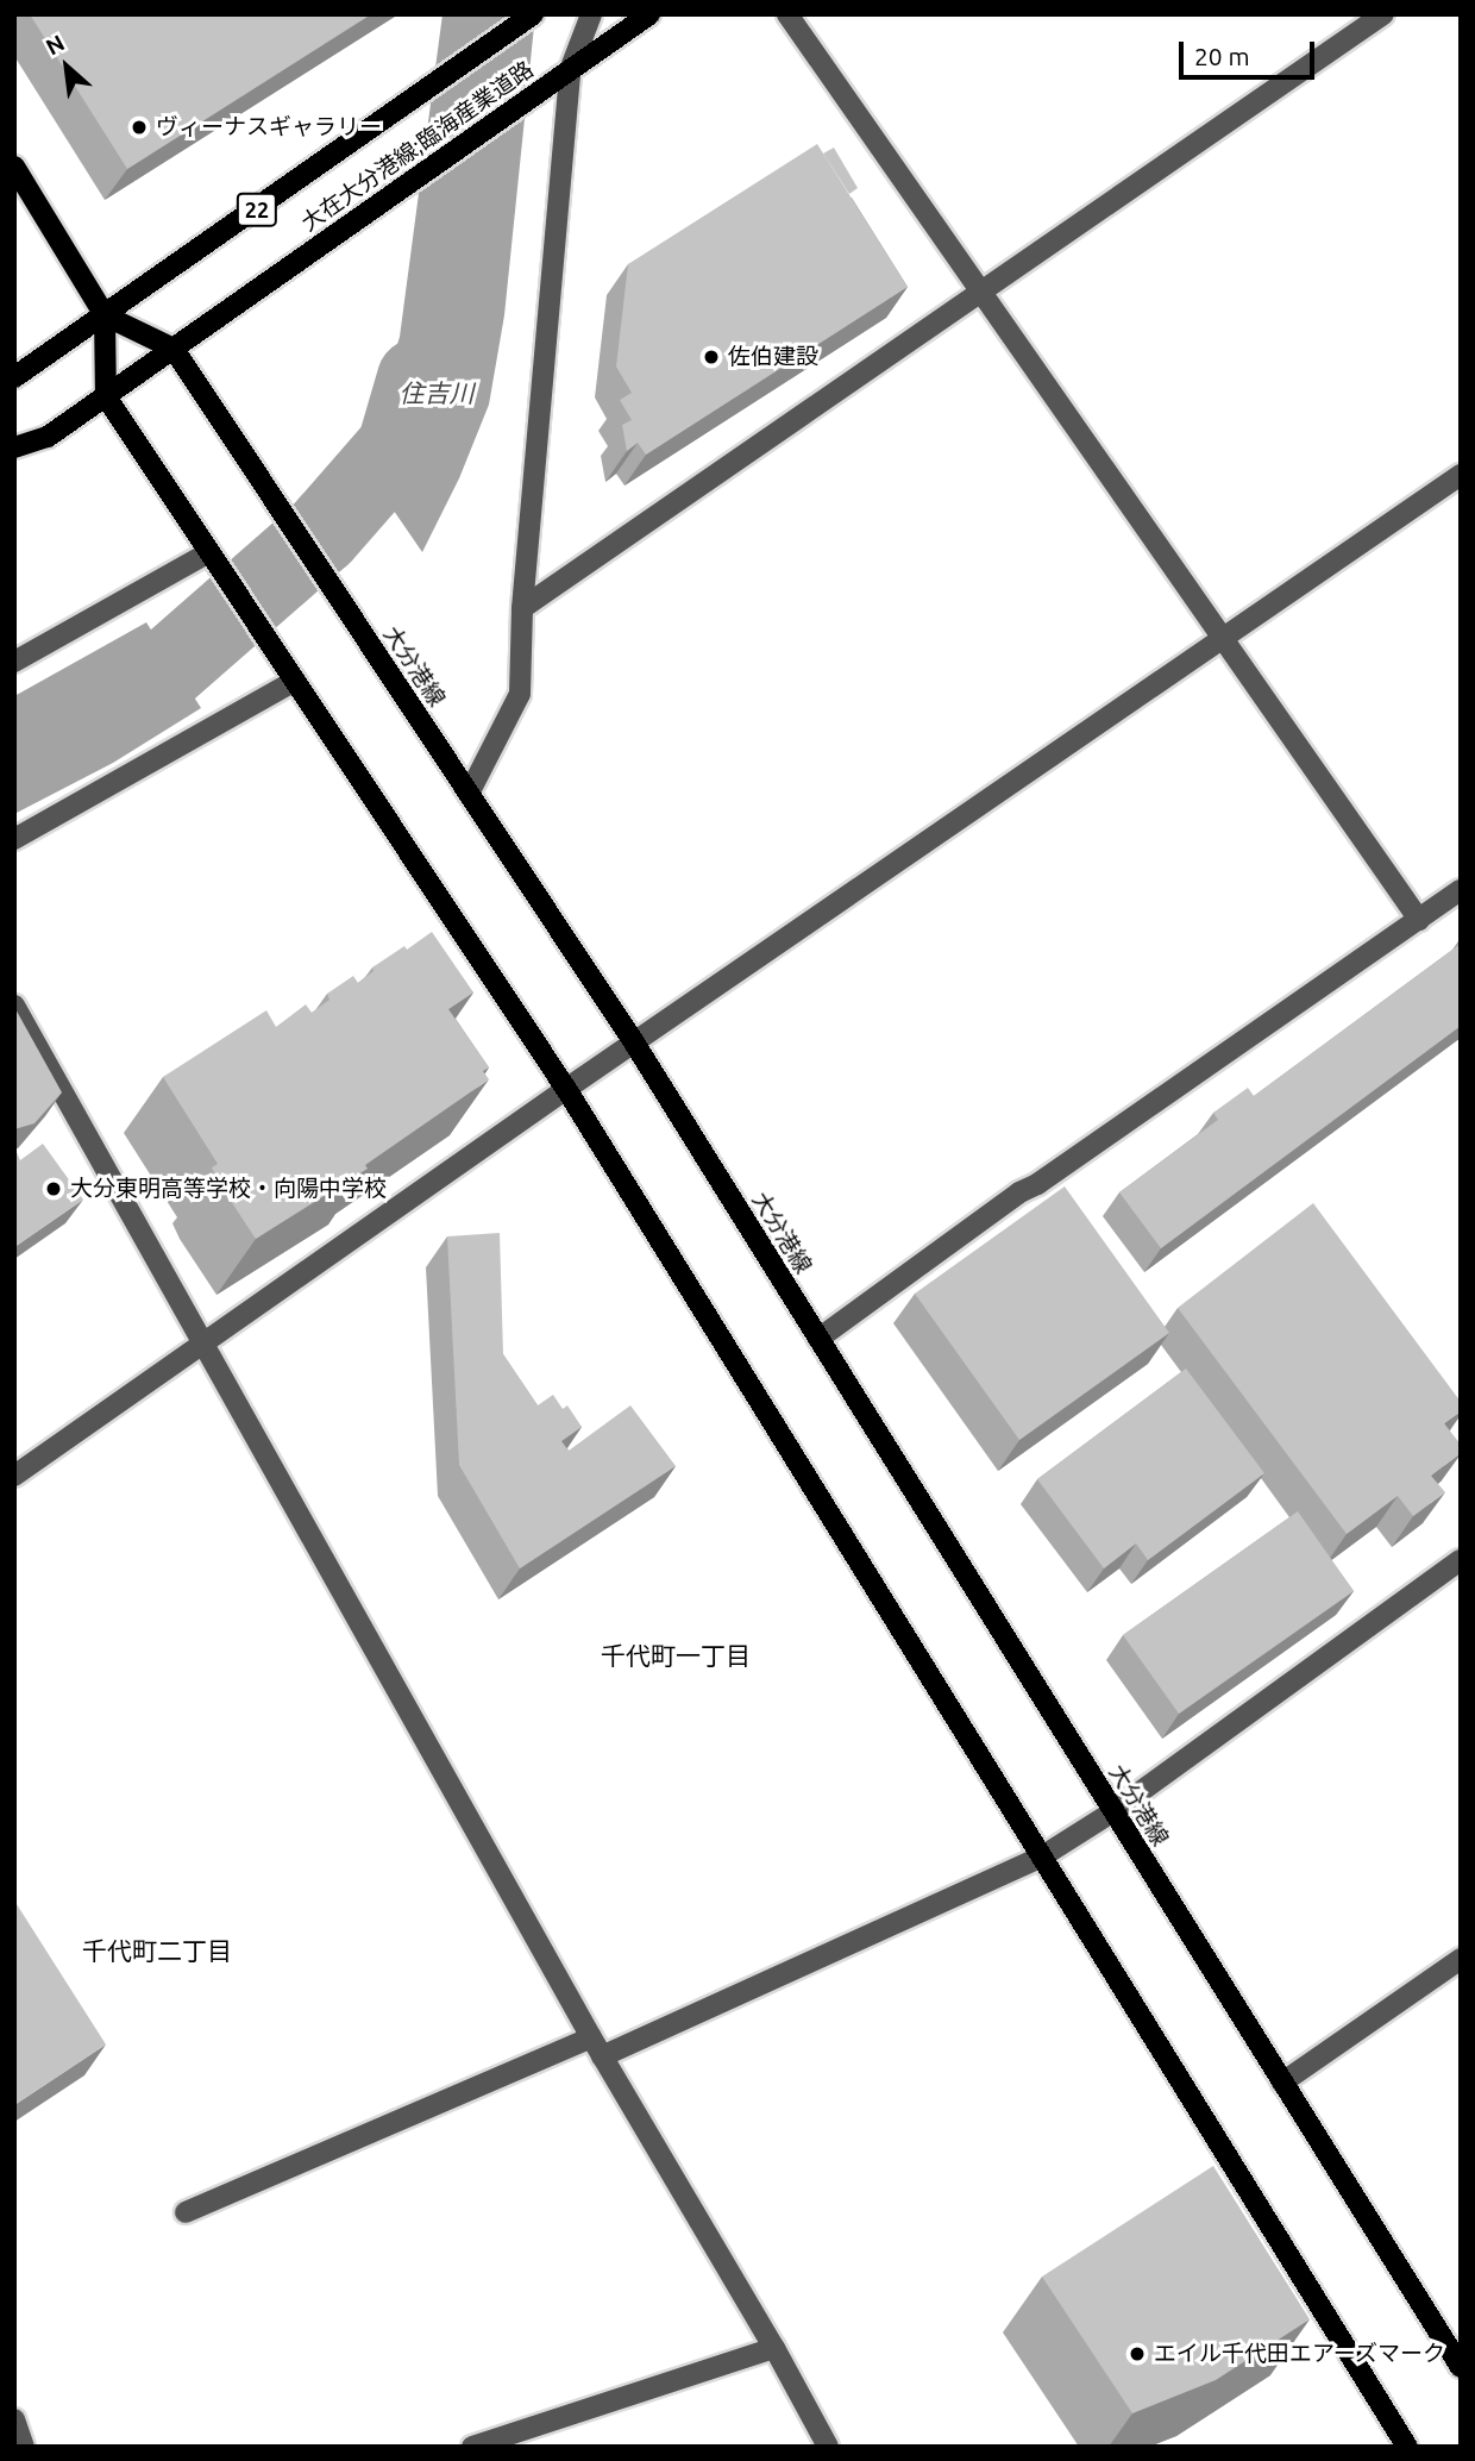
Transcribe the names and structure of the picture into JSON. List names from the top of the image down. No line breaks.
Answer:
{"streets":{"main road":["大在大分港線;臨海産業道路","22","大分港線"]},"crossings":[["大在大分港線;臨海産業道路","大分港線"]],"districts":["千代町一丁目","千代町二丁目"],"water":["住吉川"],"places":["ヴィーナスギャラリー","佐伯建設","大分東明高等学校・向陽中学校","エイル千代田エアーズマーク"],"scale_bar":"20 m","north":"top left"}
